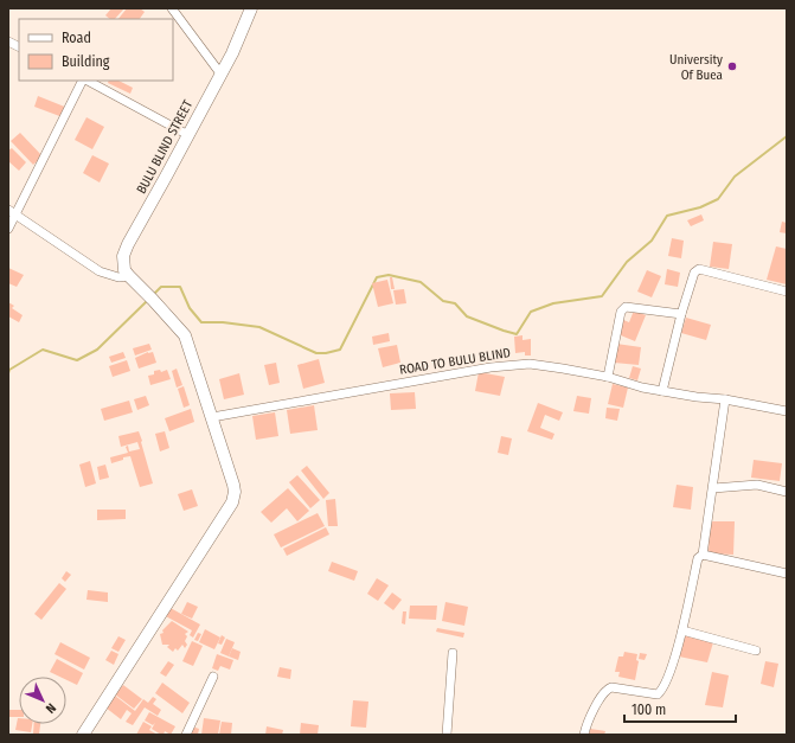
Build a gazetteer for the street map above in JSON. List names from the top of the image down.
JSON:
{
  "streets": {
    "street": ["BULU BLIND STREET", "ROAD TO BULU BLIND"]
  },
  "places": ["University Of Buea"],
  "legend": ["Road", "Building"],
  "scale_bar": "100 m",
  "north": "bottom right"
}
